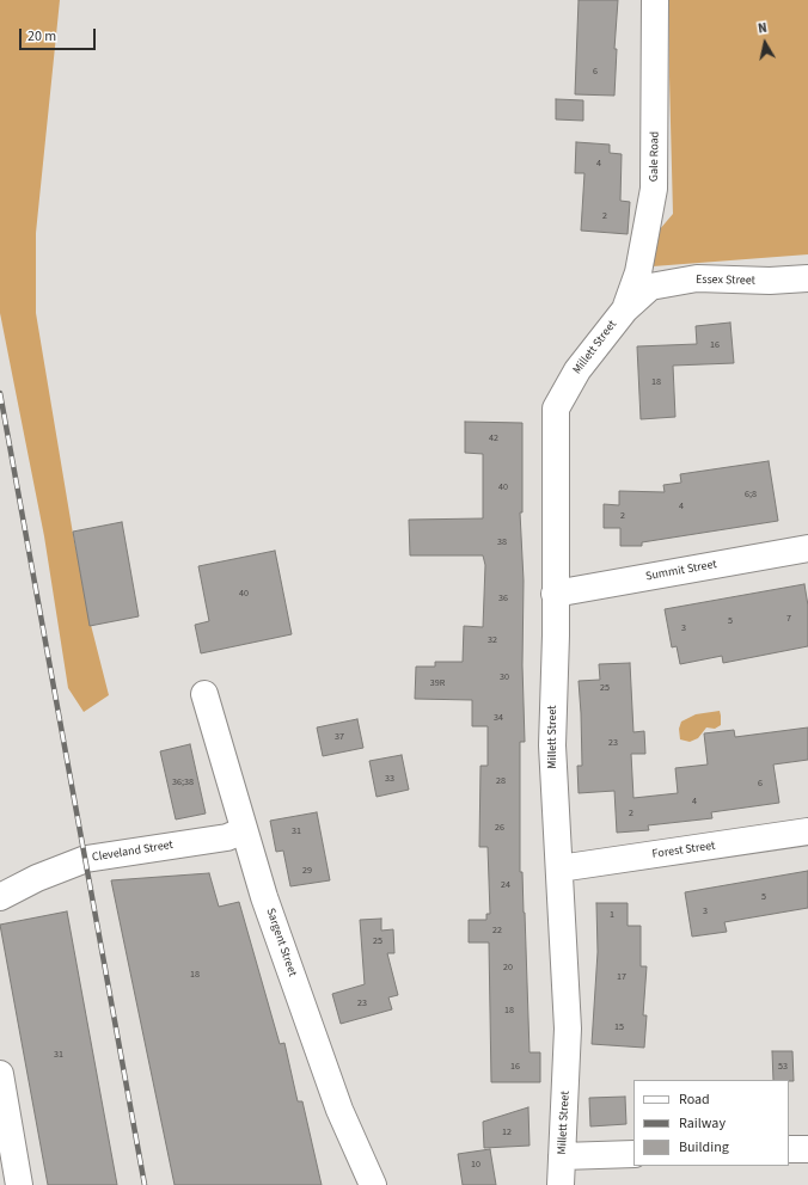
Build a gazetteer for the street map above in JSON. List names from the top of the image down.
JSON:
{
  "streets": {
    "street": [
      "Gale Road",
      "Essex Street",
      "Millett Street",
      "Summit Street",
      "Forest Street",
      "Cleveland Street",
      "Sargent Street"
    ]
  },
  "crossings": [
    ["Gale Road", "Essex Street"],
    ["Gale Road", "Millett Street"],
    ["Essex Street", "Millett Street"],
    ["Millett Street", "Summit Street"],
    ["Millett Street", "Forest Street"],
    ["Cleveland Street", "Sargent Street"]
  ],
  "house_numbers": [
    "6",
    "4",
    "2",
    "16",
    "18",
    "42",
    "40",
    "6;8",
    "4",
    "2",
    "38",
    "40",
    "36",
    "7",
    "5",
    "3",
    "32",
    "30",
    "39R",
    "25",
    "34",
    "37",
    "23",
    "33",
    "28",
    "36;38",
    "6",
    "4",
    "2",
    "26",
    "31",
    "29",
    "24",
    "5",
    "3",
    "1",
    "22",
    "25",
    "20",
    "18",
    "17",
    "23",
    "18",
    "15",
    "31",
    "16",
    "53",
    "12",
    "10"
  ],
  "legend": ["Road", "Railway", "Building"],
  "scale_bar": "20 m",
  "north": "top"
}
